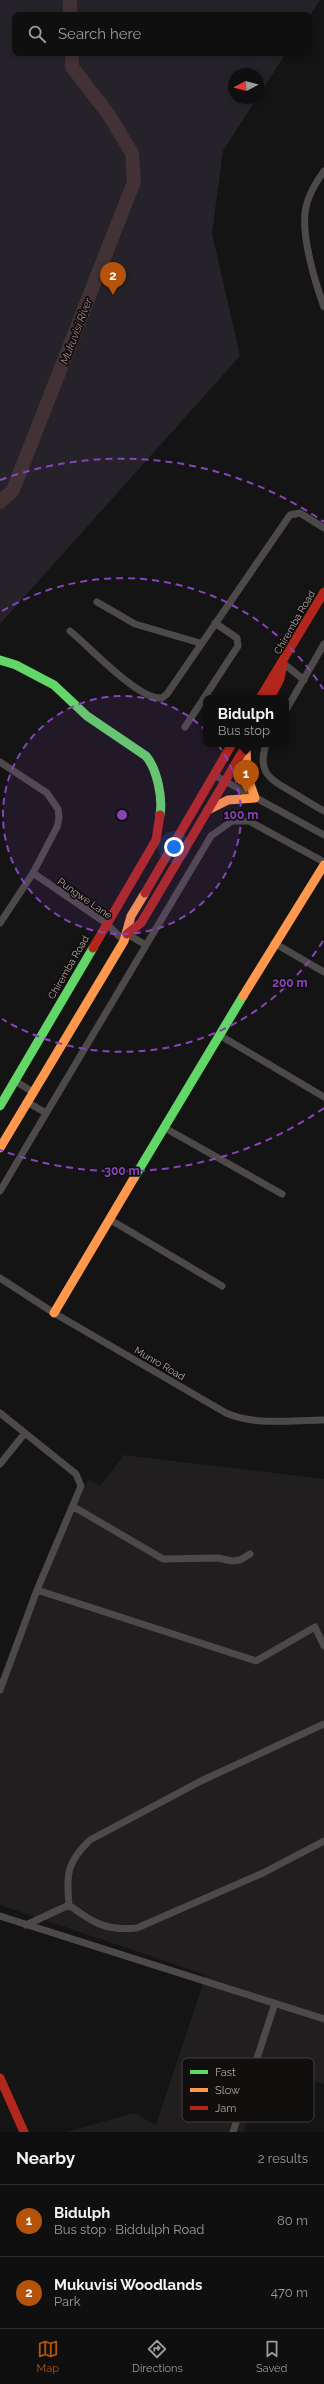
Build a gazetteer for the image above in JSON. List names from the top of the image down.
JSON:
{
  "streets": {
    "street": ["Chiremba Road", "Pungwe Lane", "Munro Road"]
  },
  "crossings": [
    ["Chiremba Road", "Pungwe Lane"]
  ],
  "water": ["Mukuvisi River"],
  "legend": ["Fast", "Slow", "Jam"],
  "north": "left",
  "page": {
    "search": "Search here",
    "pins": ["2", "1"],
    "popup": ["Bidulph", "Bus stop"],
    "heading": ["Nearby", "2 results"],
    "list": [
      {
        "mark": "1",
        "name": "Bidulph",
        "note": "Bus stop · Biddulph Road",
        "value": "80 m"
      },
      {
        "mark": "2",
        "name": "Mukuvisi Woodlands",
        "note": "Park",
        "value": "470 m"
      }
    ],
    "nav": ["Map", "Directions", "Saved"]
  },
  "rings": ["100 m", "200 m", "300 m"]
}
